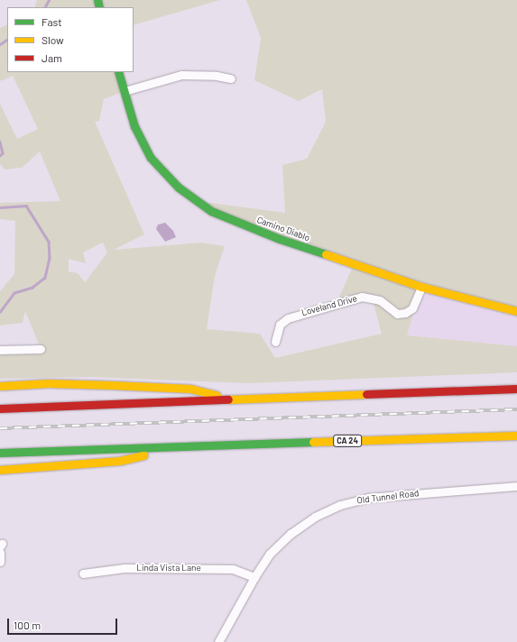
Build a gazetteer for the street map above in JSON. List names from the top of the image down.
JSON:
{
  "streets": {
    "main road": ["Camino Diablo", "CA 24"],
    "street": ["Loveland Drive", "Old Tunnel Road", "Linda Vista Lane"]
  },
  "crossings": [
    ["Camino Diablo", "Loveland Drive"],
    ["Old Tunnel Road", "Linda Vista Lane"]
  ],
  "legend": ["Fast", "Slow", "Jam"],
  "scale_bar": "100 m"
}
